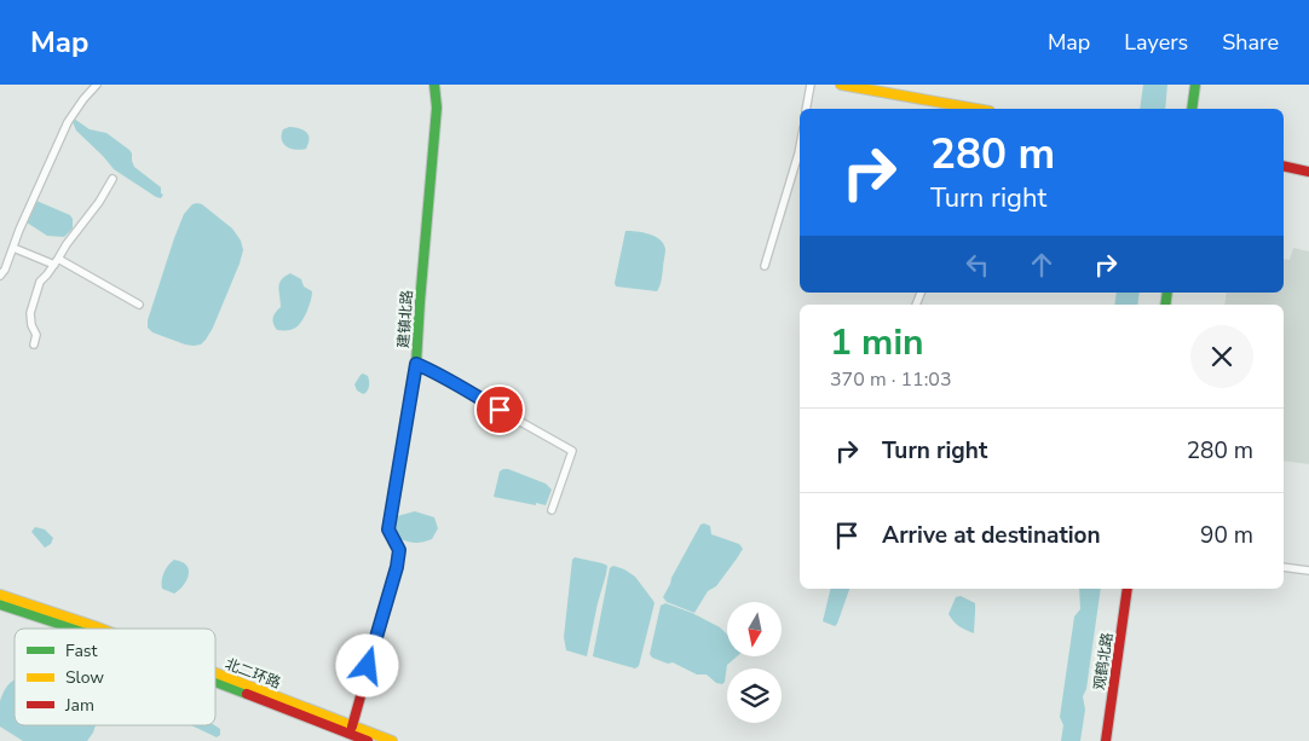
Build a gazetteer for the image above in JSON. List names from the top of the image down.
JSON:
{
  "streets": {
    "street": ["建镇北路", "观鹤北路", "北二环路"]
  },
  "crossings": [
    ["建镇北路", "北二环路"]
  ],
  "legend": ["Fast", "Slow", "Jam"],
  "north": "bottom",
  "page": {
    "header": "Map",
    "nav": ["Map", "Layers", "Share"],
    "turn": ["280 m", "Turn right"],
    "heading": ["1 min", "370 m · 11:03"],
    "list": [
      {
        "name": "Turn right",
        "value": "280 m"
      },
      {
        "name": "Arrive at destination",
        "value": "90 m"
      }
    ]
  }
}
